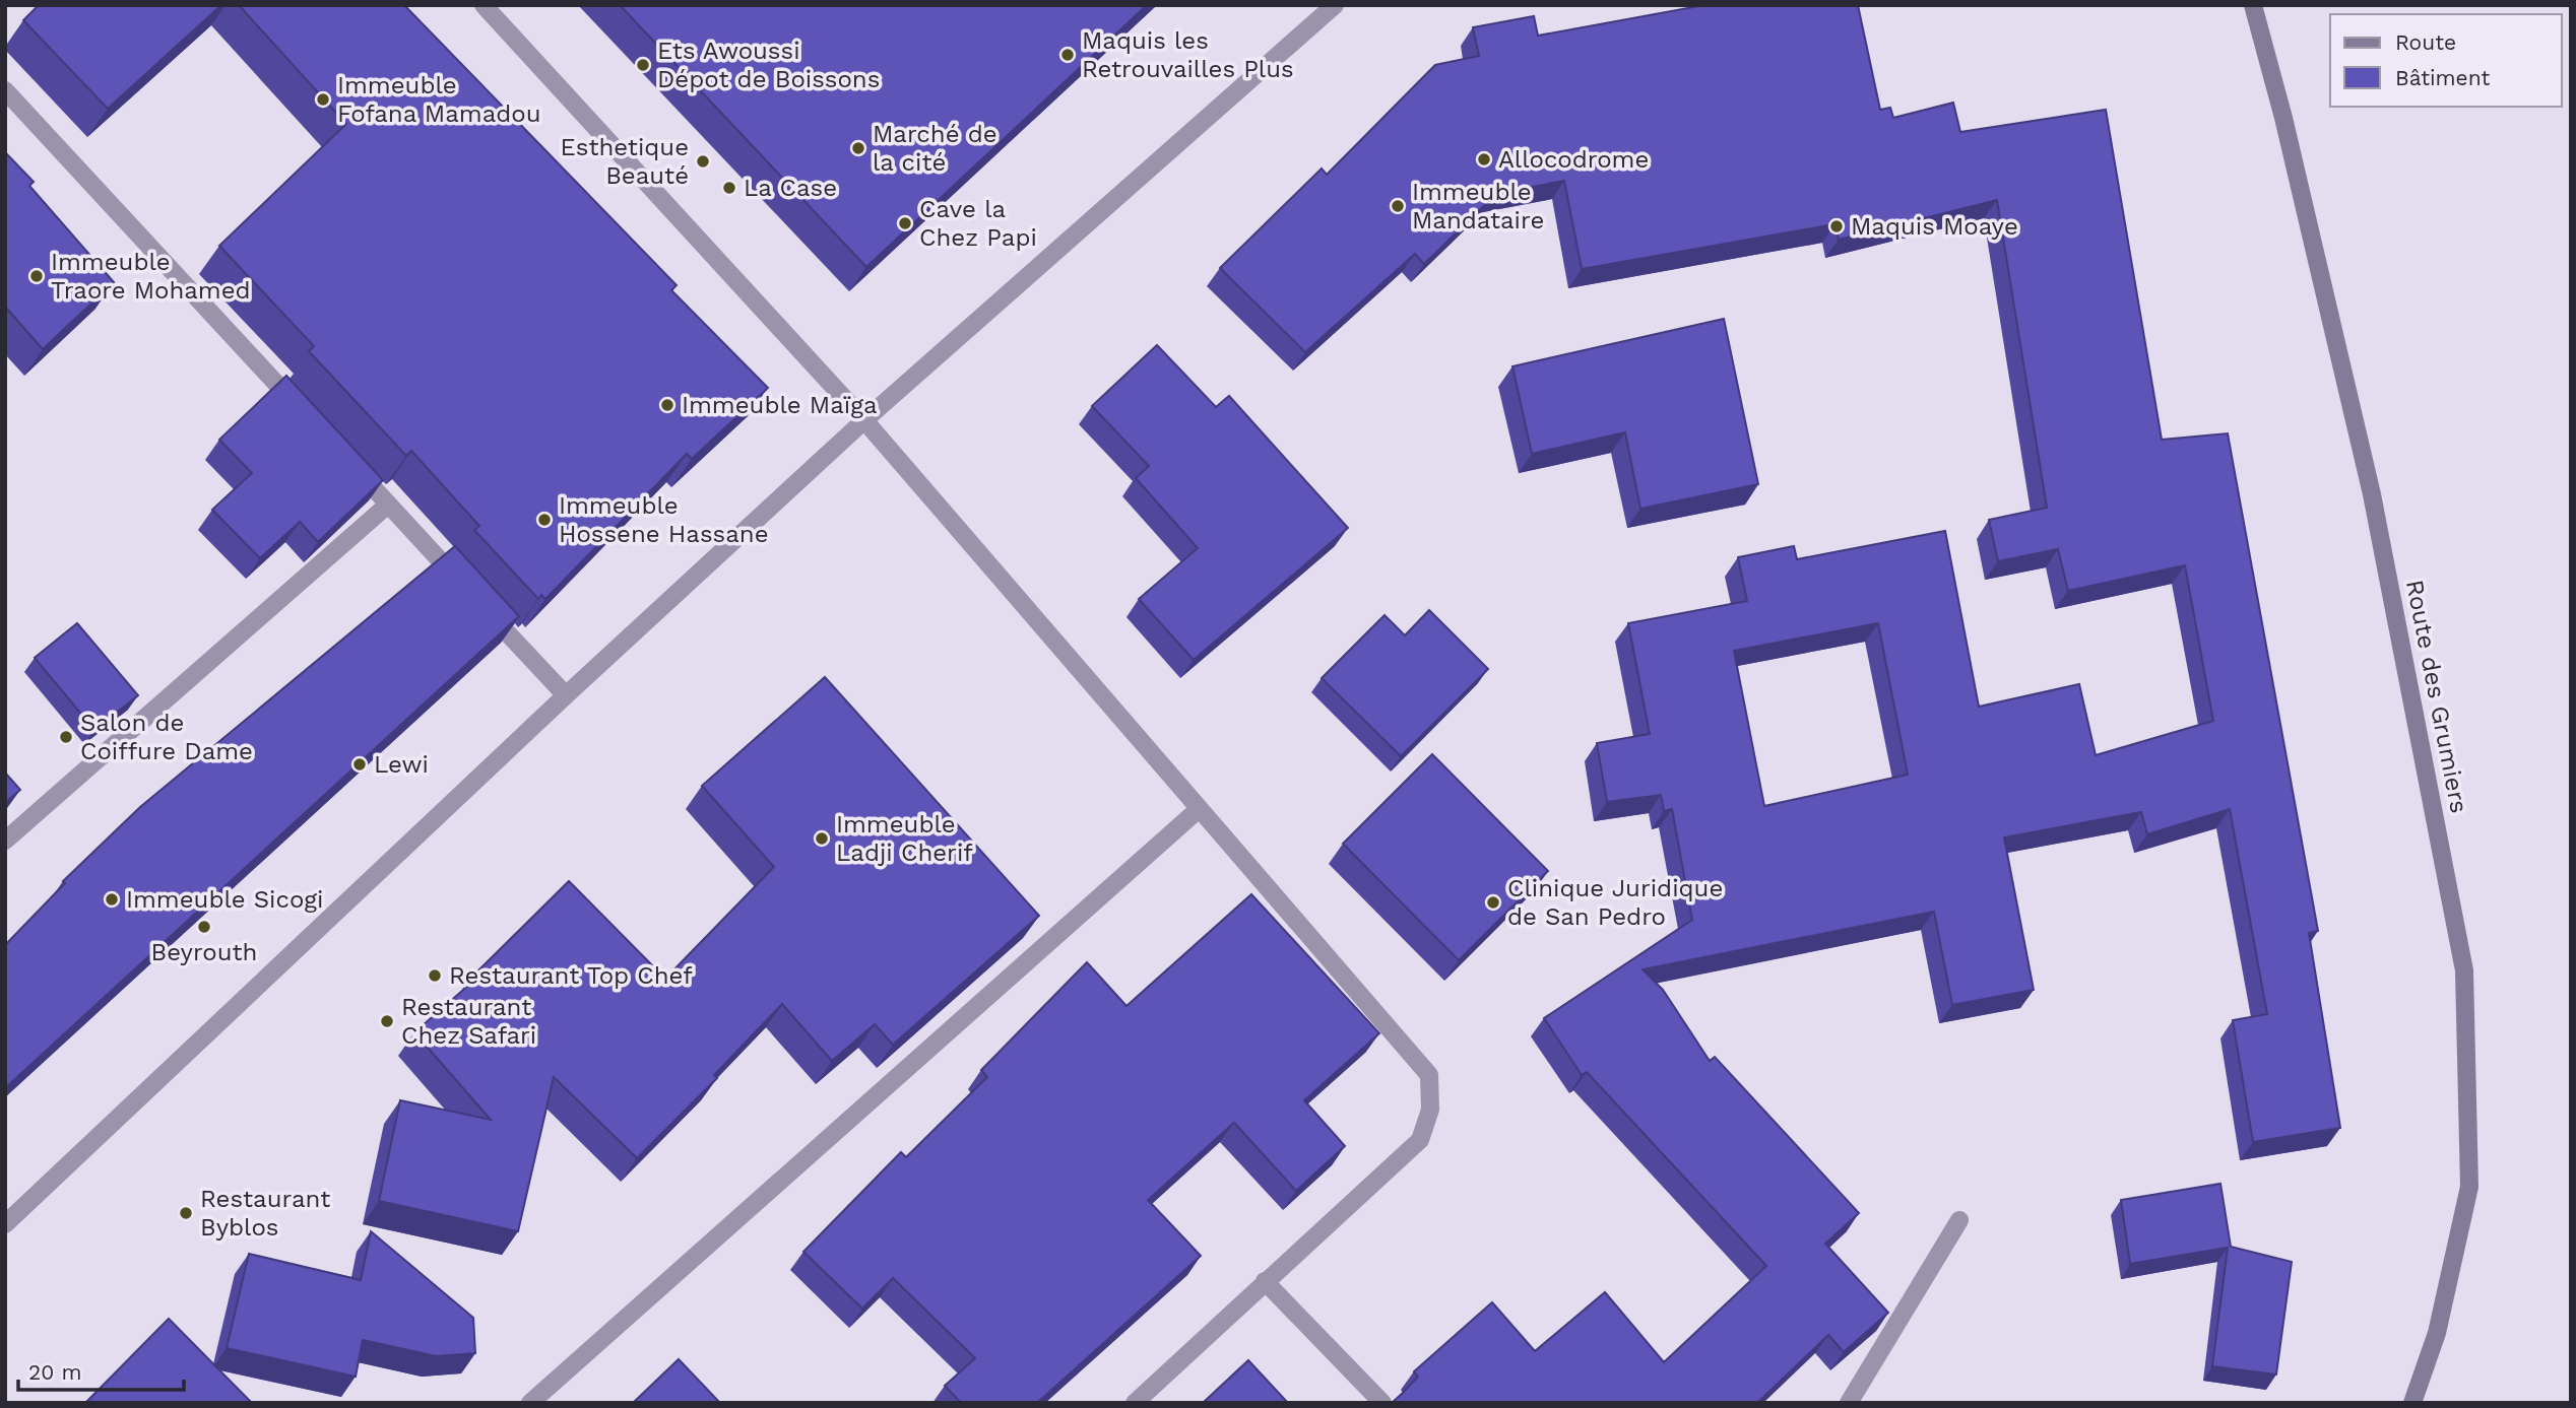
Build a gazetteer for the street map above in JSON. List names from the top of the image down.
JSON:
{
  "streets": {
    "main road": ["Route des Grumiers"]
  },
  "places": [
    "Maquis les Retrouvailles Plus",
    "Ets Awoussi Dépot de Boissons",
    "Immeuble Fofana Mamadou",
    "Marché de la cité",
    "Allocodrome",
    "Esthetique Beauté",
    "La Case",
    "Immeuble Mandataire",
    "Cave la Chez Papi",
    "Maquis Moaye",
    "Immeuble Traore Mohamed",
    "Immeuble Maïga",
    "Immeuble Hossene Hassane",
    "Salon de Coiffure Dame",
    "Lewi",
    "Immeuble Ladji Cherif",
    "Immeuble Sicogi",
    "Clinique Juridique de San Pedro",
    "Beyrouth",
    "Restaurant Top Chef",
    "Restaurant Chez Safari",
    "Restaurant Byblos"
  ],
  "legend": ["Route", "Bâtiment"],
  "scale_bar": "20 m"
}
